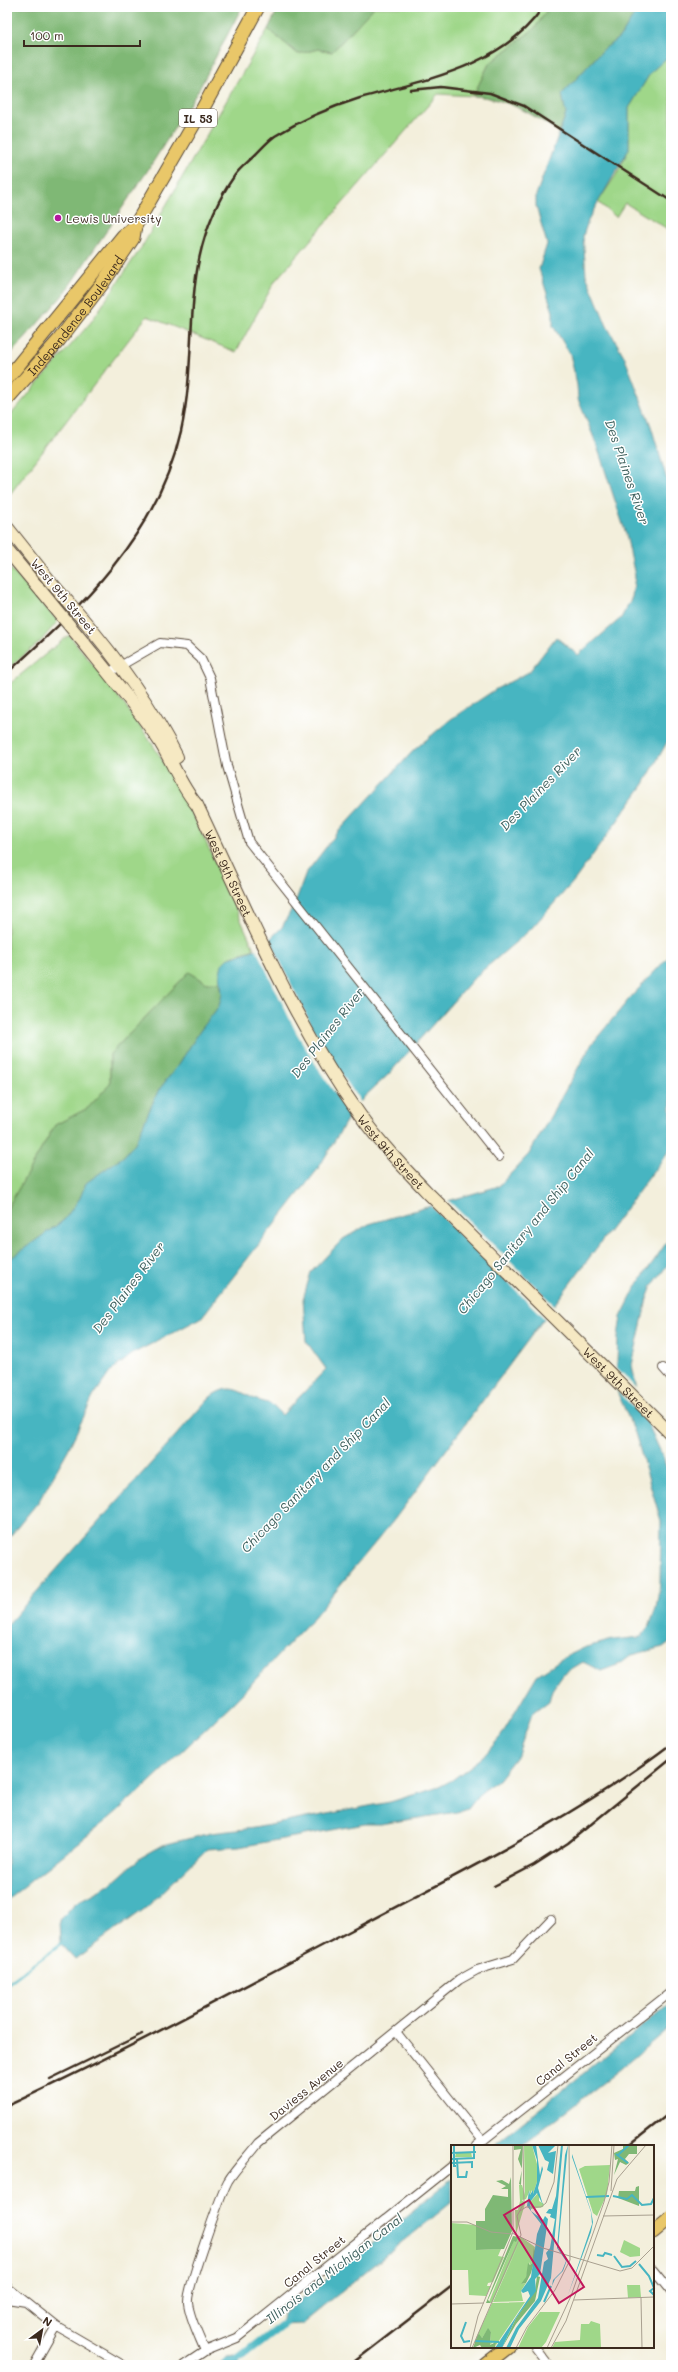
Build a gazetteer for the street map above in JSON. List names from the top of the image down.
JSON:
{
  "streets": {
    "main road": ["IL 53", "Independence Boulevard", "West 9th Street"],
    "street": ["Canal Street", "Daviess Avenue"]
  },
  "crossings": [
    ["Canal Street", "Daviess Avenue"]
  ],
  "water": ["Des Plaines River", "Chicago Sanitary and Ship Canal", "Illinois and Michigan Canal"],
  "places": ["Lewis University"],
  "scale_bar": "100 m",
  "north": "top right"
}
